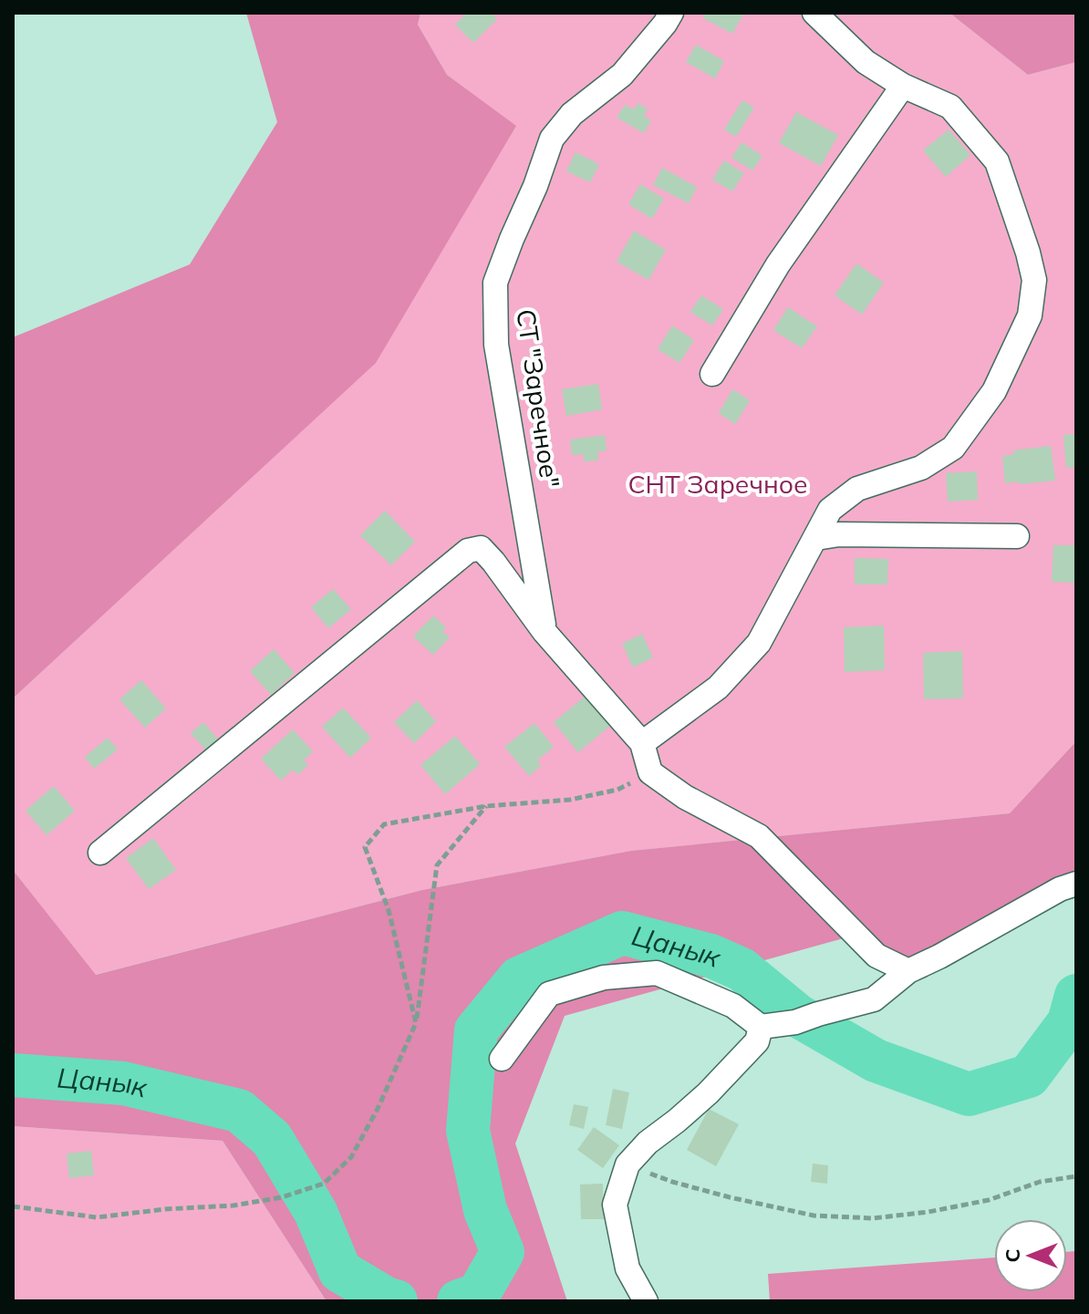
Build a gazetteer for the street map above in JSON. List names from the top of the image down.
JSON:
{
  "streets": {
    "lane": ["СТ \"Заречное\""]
  },
  "water": ["Цанык"],
  "parks": ["СНТ Заречное"],
  "north": "left"
}
